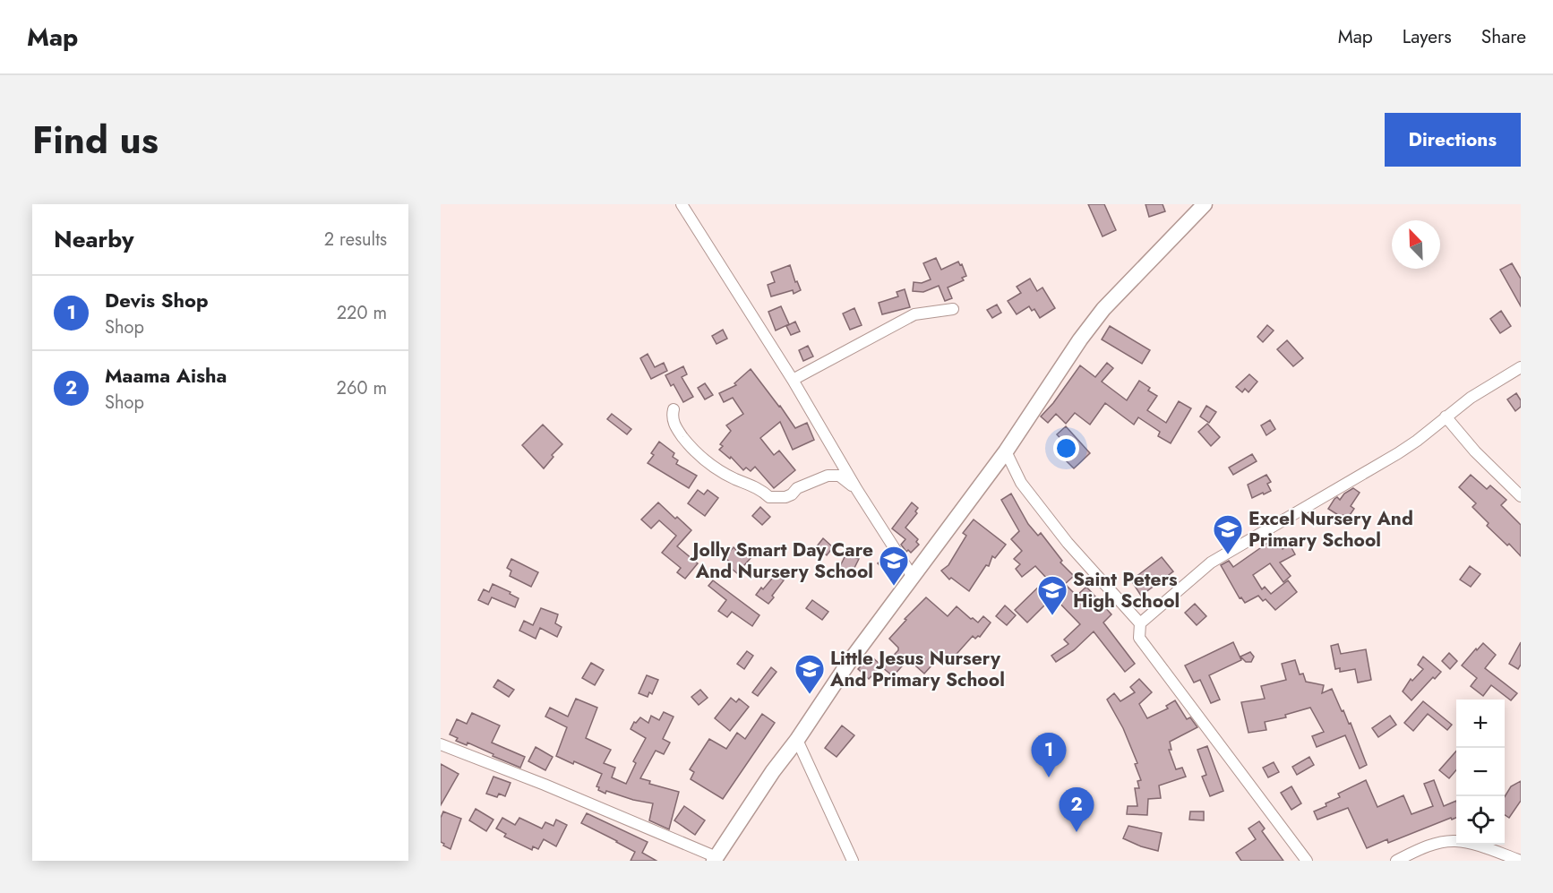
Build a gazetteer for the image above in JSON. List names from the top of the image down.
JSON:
{
  "places": {
    "school or university": [
      "Excel Nursery And Primary School",
      "Jolly Smart Day Care And Nursery School",
      "Saint Peters High School",
      "Little Jesus Nursery And Primary School"
    ]
  },
  "north": "top left",
  "page": {
    "header": "Map",
    "nav": ["Map", "Layers", "Share"],
    "title": "Find us",
    "buttons": "Directions",
    "heading": ["Nearby", "2 results"],
    "list": [
      {
        "mark": "1",
        "name": "Devis Shop",
        "note": "Shop",
        "value": "220 m"
      },
      {
        "mark": "2",
        "name": "Maama Aisha",
        "note": "Shop",
        "value": "260 m"
      }
    ],
    "map_buttons": ["+", "−"],
    "pins": ["1", "2"]
  }
}
